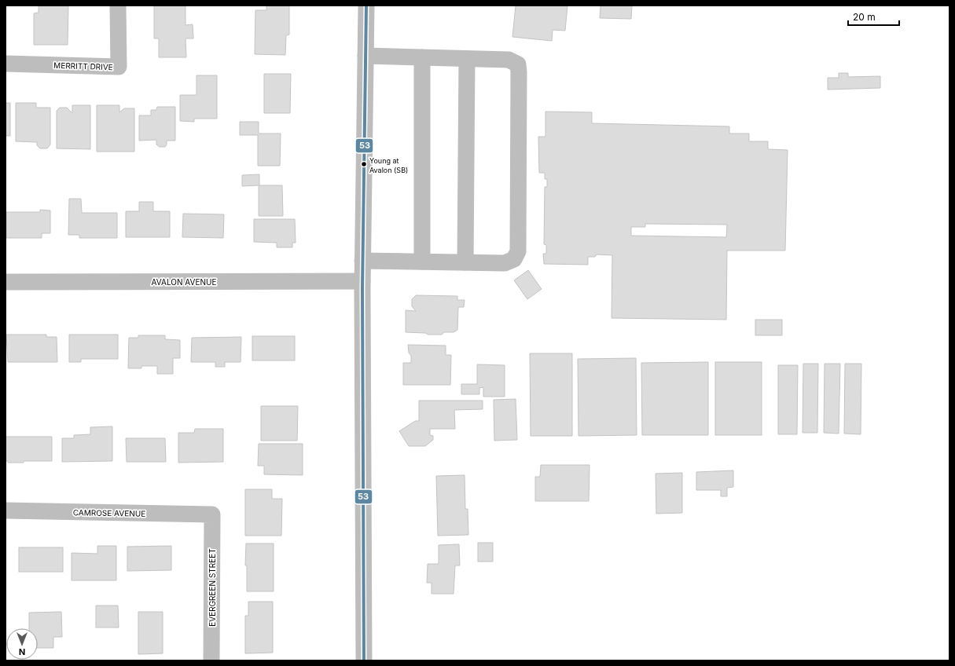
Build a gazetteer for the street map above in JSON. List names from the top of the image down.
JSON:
{
  "streets": {
    "street": [
      "MERRITT DRIVE",
      "AVALON AVENUE",
      "CAMROSE AVENUE",
      "EVERGREEN STREET"
    ]
  },
  "crossings": [
    ["CAMROSE AVENUE", "EVERGREEN STREET"]
  ],
  "places": ["Young at Avalon (SB)"],
  "lines": ["transit line 53"],
  "scale_bar": "20 m",
  "north": "bottom"
}
